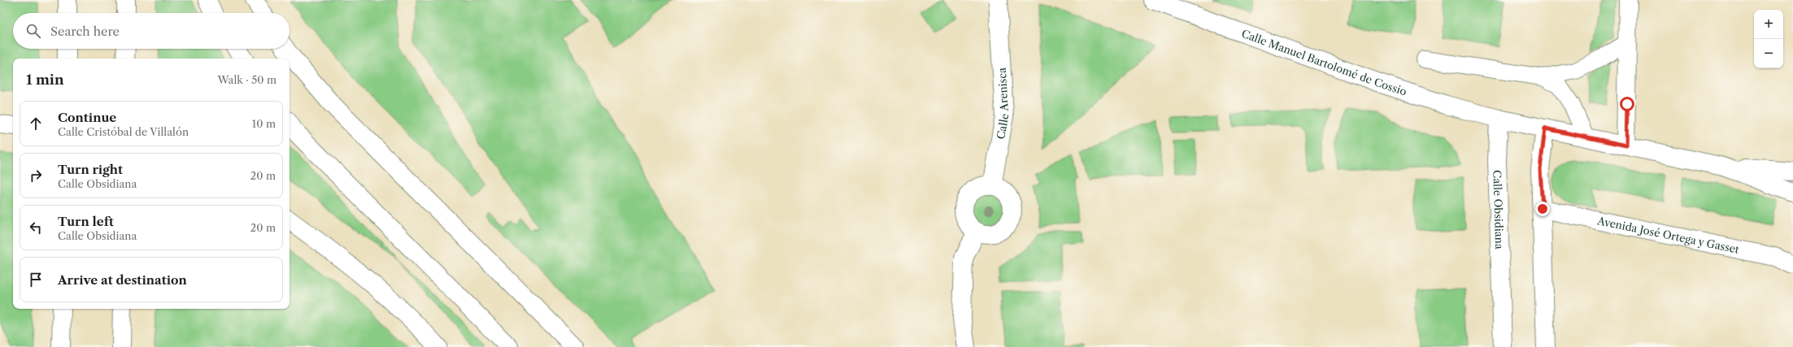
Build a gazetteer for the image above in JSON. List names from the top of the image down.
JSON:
{
  "streets": {
    "main road": [
      "Calle Manuel Bartolomé de Cossio",
      "Calle Arenisca",
      "Calle Obsidiana",
      "Avenida José Ortega y Gasset"
    ]
  },
  "crossings": [
    ["Calle Manuel Bartolomé de Cossio", "Calle Obsidiana"]
  ],
  "page": {
    "map_buttons": ["+", "−"],
    "search": "Search here",
    "heading": ["1 min", "Walk · 50 m"],
    "list": [
      ["Continue", "Calle Cristóbal de Villalón", "10 m"],
      ["Turn right", "Calle Obsidiana", "20 m"],
      ["Turn left", "Calle Obsidiana", "20 m"],
      "Arrive at destination"
    ]
  }
}
